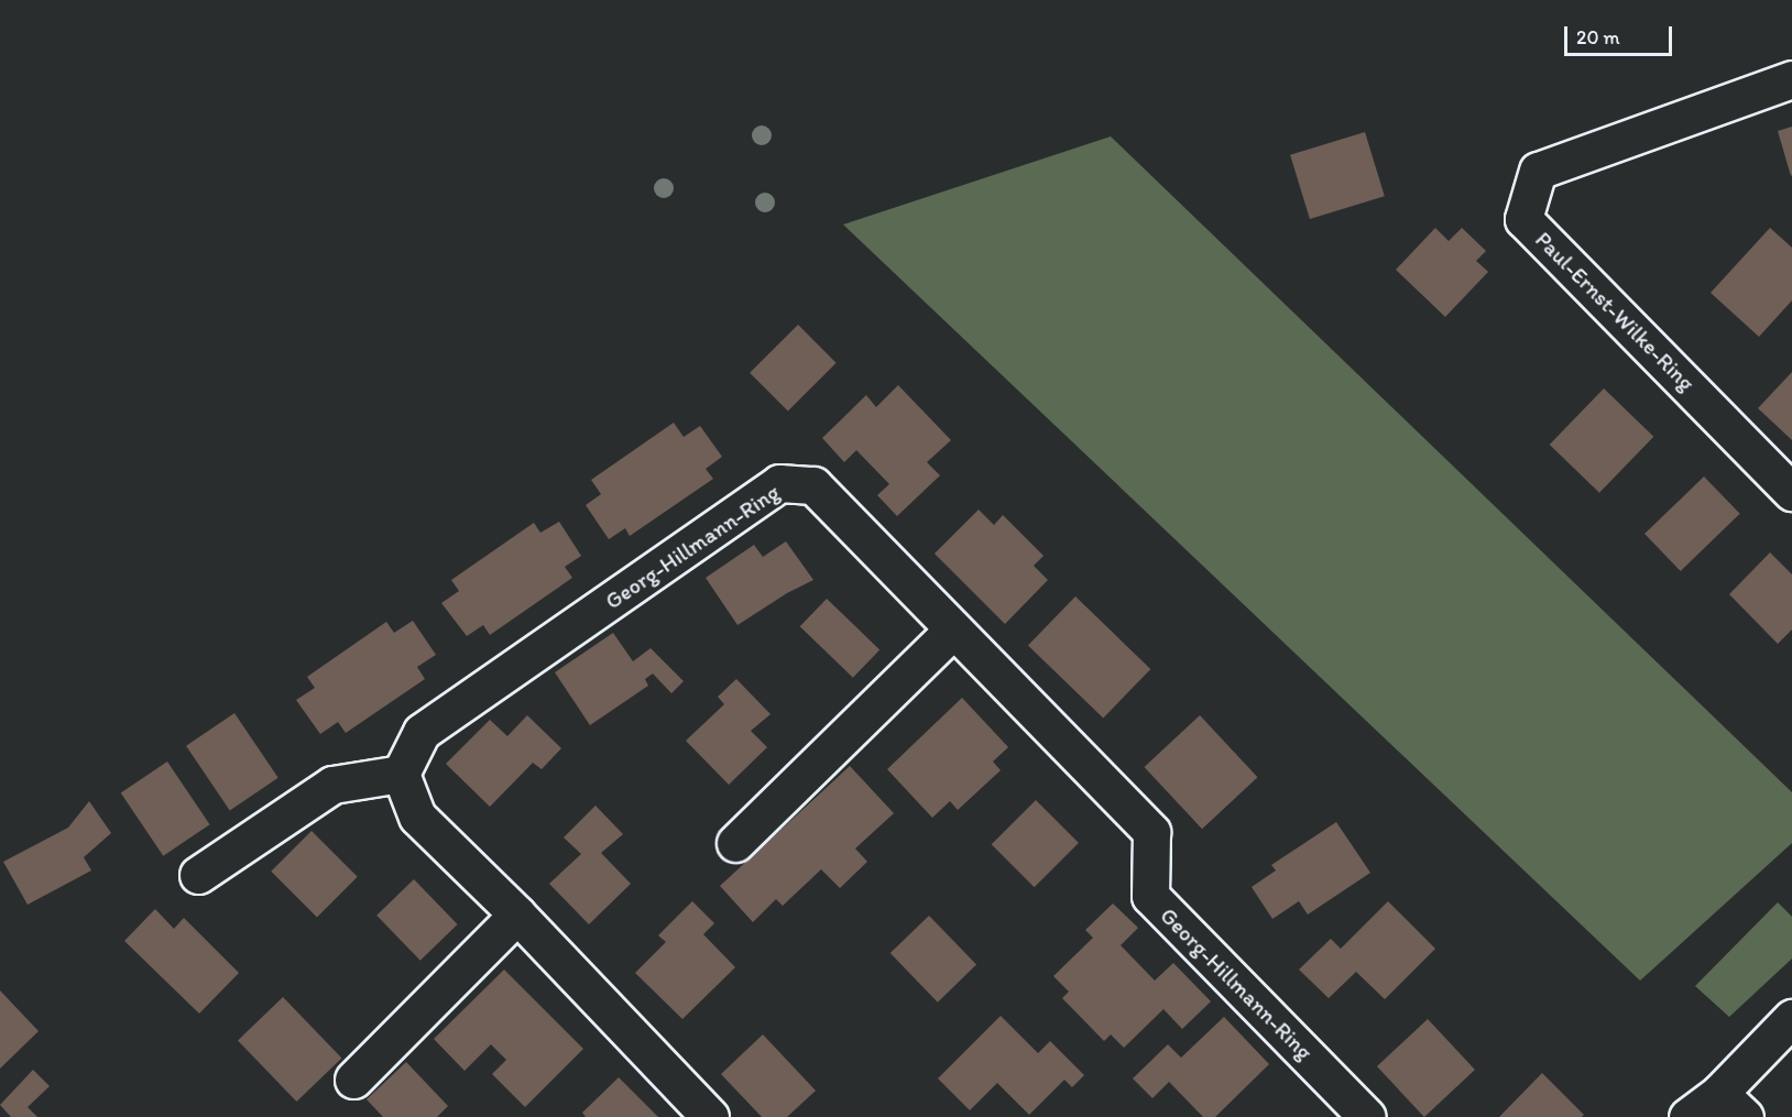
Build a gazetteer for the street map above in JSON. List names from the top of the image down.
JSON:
{
  "streets": {
    "street": ["Paul-Ernst-Wilke-Ring", "Georg-Hillmann-Ring"]
  },
  "scale_bar": "20 m"
}
